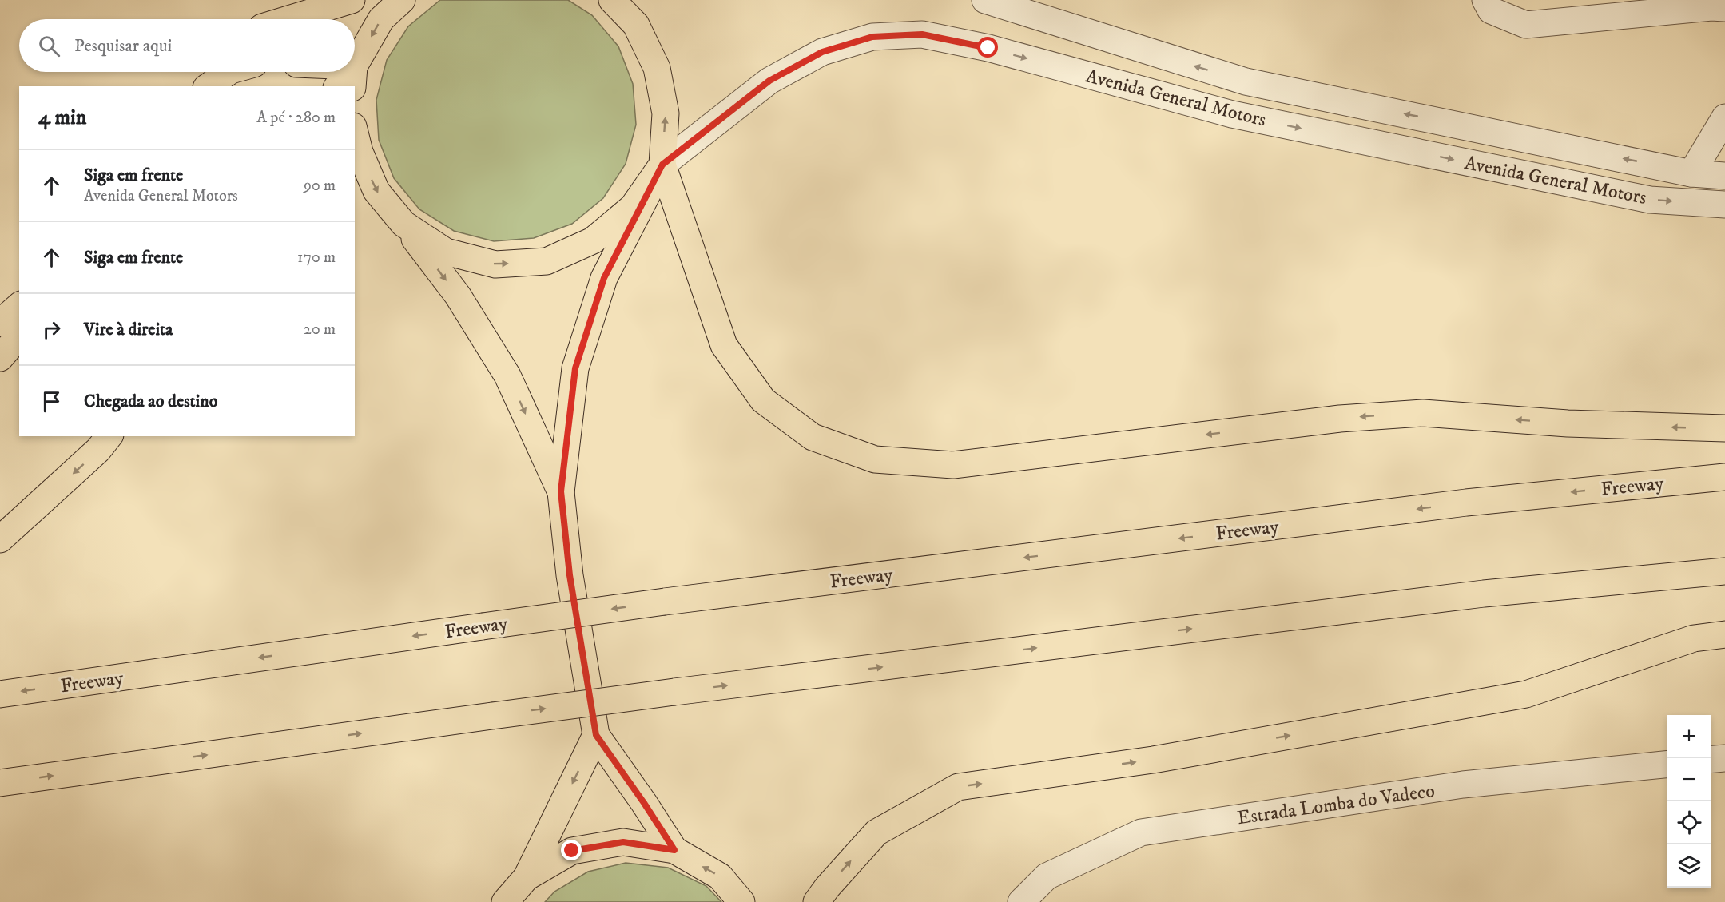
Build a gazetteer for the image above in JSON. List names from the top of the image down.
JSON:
{
  "streets": {
    "main road": ["Freeway"],
    "street": ["Avenida General Motors", "Estrada Lomba do Vadeco"]
  },
  "page": {
    "search": "Pesquisar aqui",
    "heading": ["4 min", "A pé · 280 m"],
    "list": [
      ["Siga em frente", "Avenida General Motors", "90 m"],
      ["Siga em frente", "170 m"],
      ["Vire à direita", "20 m"],
      "Chegada ao destino"
    ],
    "map_buttons": ["+", "−"]
  }
}
